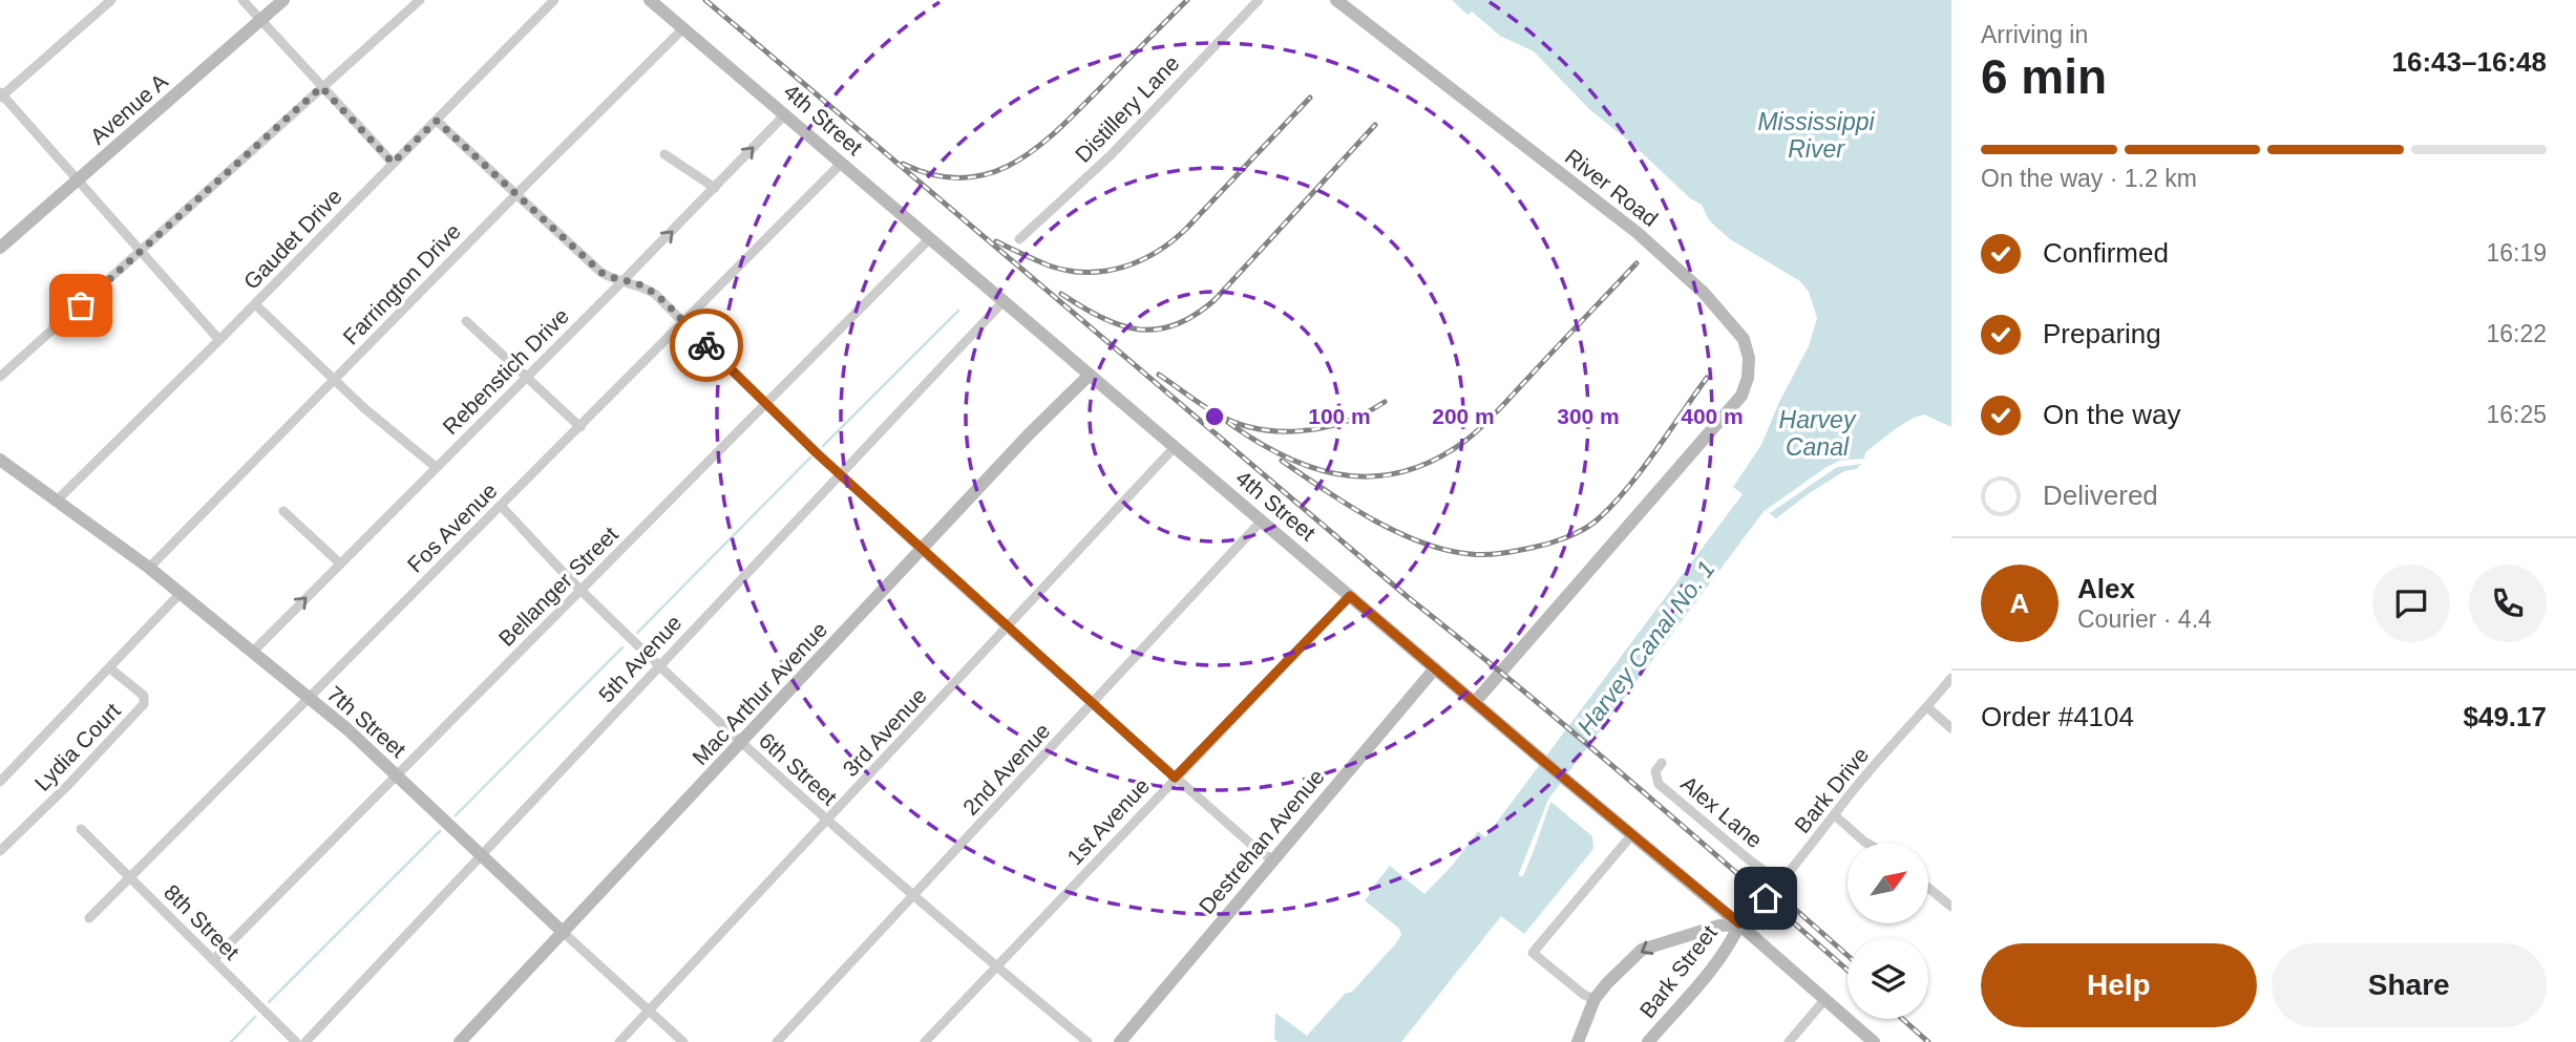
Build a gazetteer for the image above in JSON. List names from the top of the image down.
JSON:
{
  "streets": {
    "main road": [
      "Avenue A",
      "4th Street",
      "River Road",
      "Mac Arthur Avenue",
      "7th Street",
      "Destrehan Avenue",
      "Bark Street"
    ],
    "street": [
      "Distillery Lane",
      "Gaudet Drive",
      "Farrington Drive",
      "Rebenstich Drive",
      "Fos Avenue",
      "Bellanger Street",
      "5th Avenue",
      "3rd Avenue",
      "Lydia Court",
      "6th Street",
      "2nd Avenue",
      "Bark Drive",
      "Alex Lane",
      "1st Avenue",
      "8th Street"
    ]
  },
  "crossings": [
    ["4th Street", "River Road"],
    ["4th Street", "Farrington Drive"],
    ["4th Street", "Rebenstich Drive"],
    ["4th Street", "Fos Avenue"],
    ["4th Street", "Bellanger Street"],
    ["4th Street", "5th Avenue"],
    ["4th Street", "Mac Arthur Avenue"],
    ["4th Street", "3rd Avenue"],
    ["4th Street", "2nd Avenue"],
    ["4th Street", "Bark Drive"],
    ["4th Street", "1st Avenue"],
    ["4th Street", "Destrehan Avenue"],
    ["4th Street", "Bark Street"],
    ["Gaudet Drive", "7th Street"],
    ["Farrington Drive", "7th Street"],
    ["Rebenstich Drive", "7th Street"],
    ["Fos Avenue", "7th Street"],
    ["Fos Avenue", "6th Street"],
    ["Fos Avenue", "8th Street"],
    ["Bellanger Street", "7th Street"],
    ["Bellanger Street", "6th Street"],
    ["Bellanger Street", "8th Street"],
    ["5th Avenue", "7th Street"],
    ["5th Avenue", "6th Street"],
    ["Mac Arthur Avenue", "7th Street"],
    ["Mac Arthur Avenue", "6th Street"],
    ["7th Street", "3rd Avenue"],
    ["3rd Avenue", "6th Street"],
    ["6th Street", "2nd Avenue"],
    ["6th Street", "1st Avenue"],
    ["Bark Drive", "Alex Lane"],
    ["Bark Drive", "Bark Street"]
  ],
  "one_way": ["Rebenstich Drive"],
  "water": ["Mississippi River", "Harvey Canal", "Harvey Canal No. 1"],
  "north": "top right",
  "page": {
    "heading": ["6 min", "Arriving in", "16:43–16:48"],
    "panel": [
      "Alex",
      "Courier · 4.4",
      "Order #4104",
      "$49.17"
    ],
    "bar": "On the way · 1.2 km",
    "list": [
      ["Confirmed", "16:19"],
      ["Preparing", "16:22"],
      ["On the way", "16:25"],
      "Delivered"
    ],
    "round": "A",
    "buttons": ["Help", "Share"]
  },
  "rings": [
    "100 m",
    "200 m",
    "300 m",
    "400 m"
  ]
}
